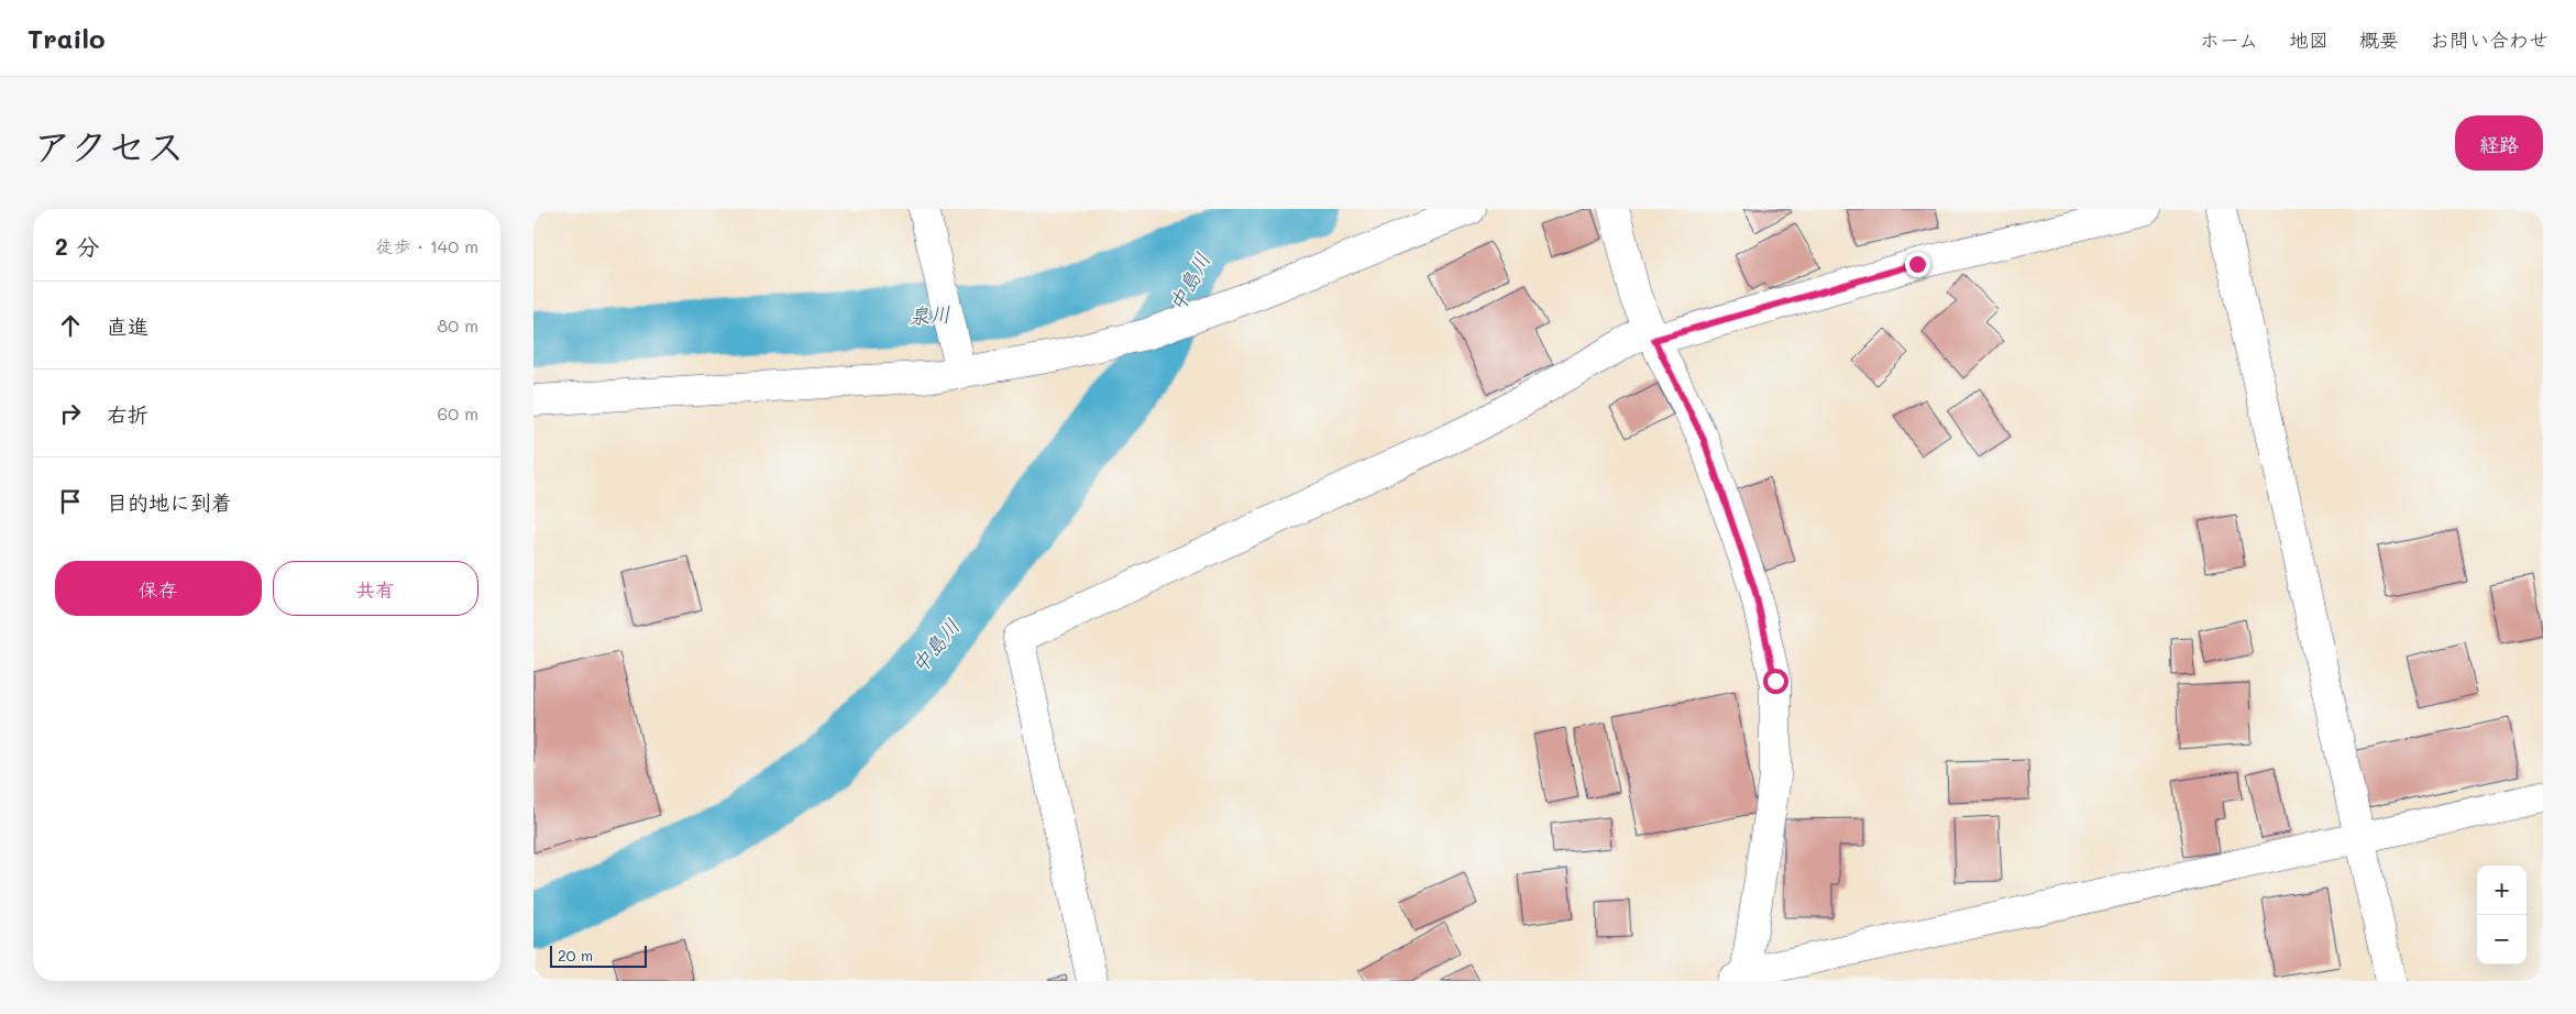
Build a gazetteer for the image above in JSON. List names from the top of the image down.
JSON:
{
  "water": ["中島川", "泉川"],
  "scale_bar": "20 m",
  "page": {
    "header": "Trailo",
    "nav": [
      "ホーム",
      "地図",
      "概要",
      "お問い合わせ"
    ],
    "title": "アクセス",
    "buttons": [
      "経路",
      ["保存", "共有"]
    ],
    "heading": ["2 分", "徒歩 · 140 m"],
    "list": [
      ["直進", "80 m"],
      ["右折", "60 m"],
      "目的地に到着"
    ],
    "map_buttons": ["+", "−"],
    "scale": "20 m"
  }
}
